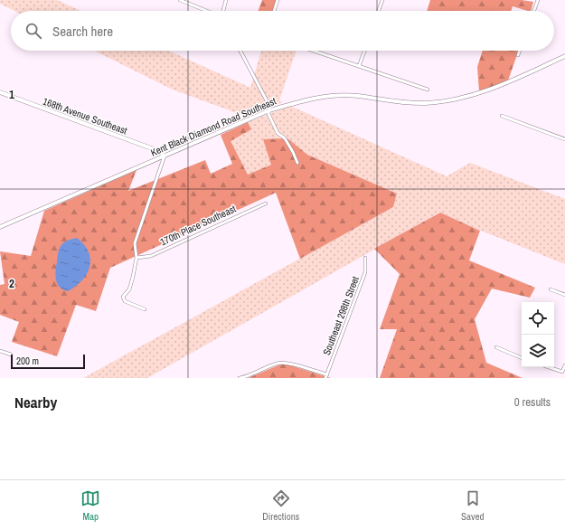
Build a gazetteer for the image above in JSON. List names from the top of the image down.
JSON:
{
  "streets": {
    "street": [
      "168th Avenue Southeast",
      "Kent Black Diamond Road Southeast",
      "170th Place Southeast",
      "Southeast 298th Street"
    ]
  },
  "crossings": [
    ["168th Avenue Southeast", "Kent Black Diamond Road Southeast"]
  ],
  "scale_bar": "200 m",
  "page": {
    "search": "Search here",
    "scale": "200 m",
    "heading": ["Nearby", "0 results"],
    "nav": ["Map", "Directions", "Saved"]
  },
  "grid": {
    "rows": ["1", "2"]
  }
}
